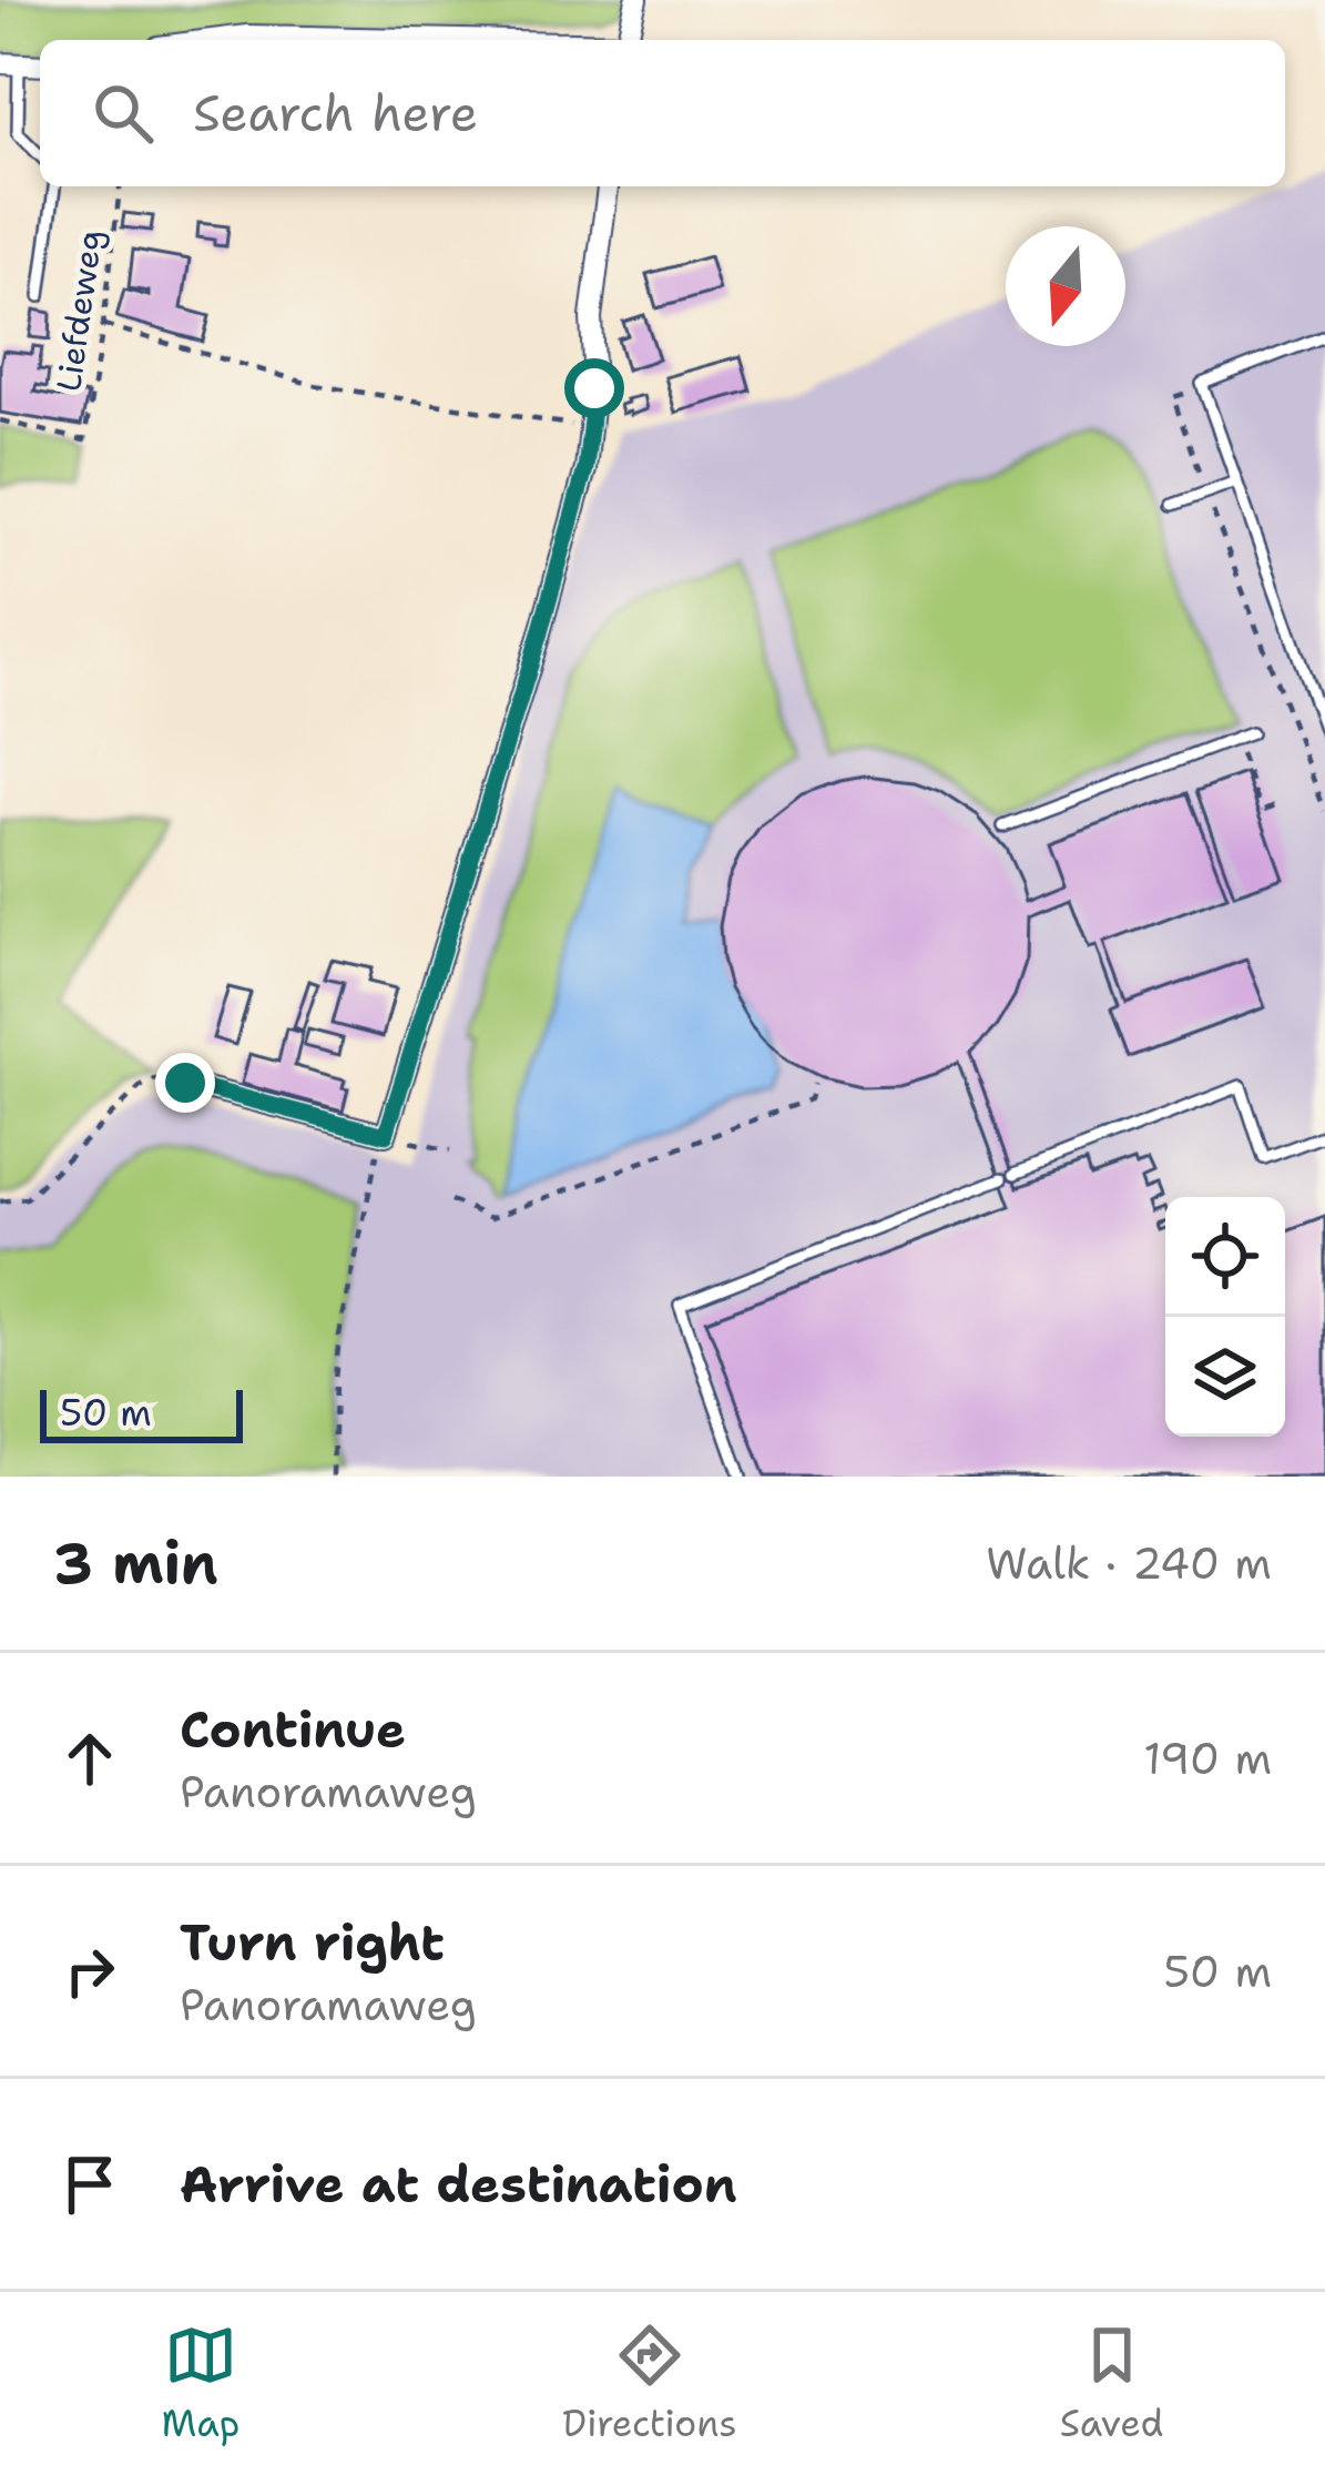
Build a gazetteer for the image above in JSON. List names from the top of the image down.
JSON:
{
  "streets": {
    "path": ["Liefdeweg"]
  },
  "scale_bar": "50 m",
  "north": "bottom",
  "page": {
    "search": "Search here",
    "scale": "50 m",
    "heading": ["3 min", "Walk · 240 m"],
    "list": [
      ["Continue", "Panoramaweg", "190 m"],
      ["Turn right", "Panoramaweg", "50 m"],
      "Arrive at destination"
    ],
    "nav": ["Map", "Directions", "Saved"]
  }
}
